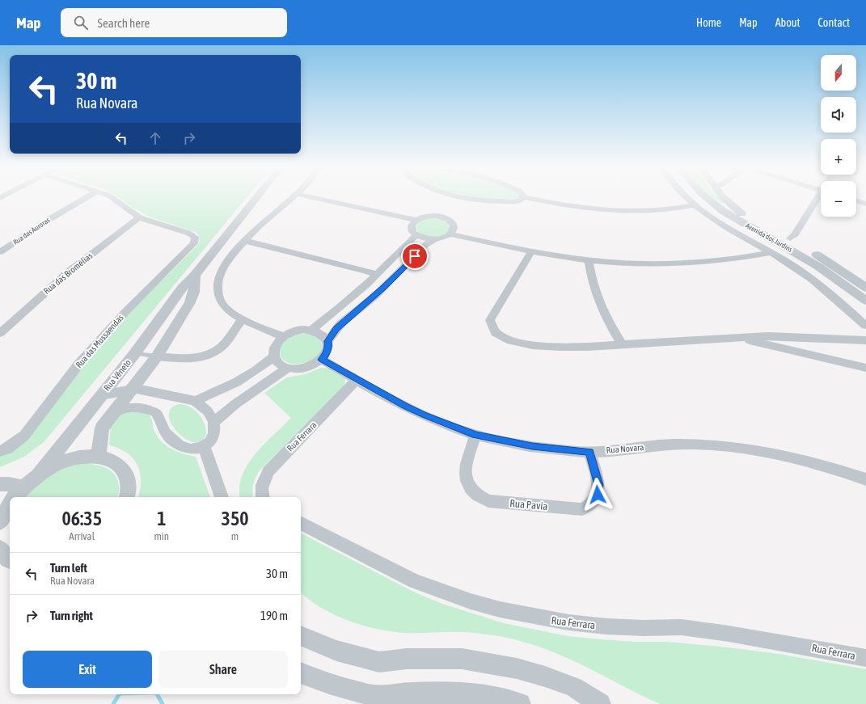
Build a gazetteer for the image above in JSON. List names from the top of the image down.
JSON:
{
  "streets": {
    "street": [
      "Rua das Auroras",
      "Avenida dos Jardins",
      "Rua das Bromélias",
      "Rua das Mussaendas",
      "Rua Vêneto",
      "Rua Ferrara",
      "Rua Novara",
      "Rua Pavia"
    ]
  },
  "crossings": [
    ["Rua das Bromélias", "Rua das Mussaendas"],
    ["Rua Ferrara", "Rua Novara"],
    ["Rua Novara", "Rua Pavia"]
  ],
  "north": "bottom",
  "page": {
    "header": "Map",
    "search": "Search here",
    "nav": [
      "Home",
      "Map",
      "About",
      "Contact"
    ],
    "map_buttons": ["+", "−"],
    "turn": ["30 m", "Rua Novara"],
    "eta": [
      "06:35",
      "Arrival",
      "1",
      "min",
      "350",
      "m"
    ],
    "list": [
      {
        "name": "Turn left",
        "note": "Rua Novara",
        "value": "30 m"
      },
      {
        "name": "Turn right",
        "value": "190 m"
      }
    ],
    "buttons": ["Exit", "Share"]
  }
}
